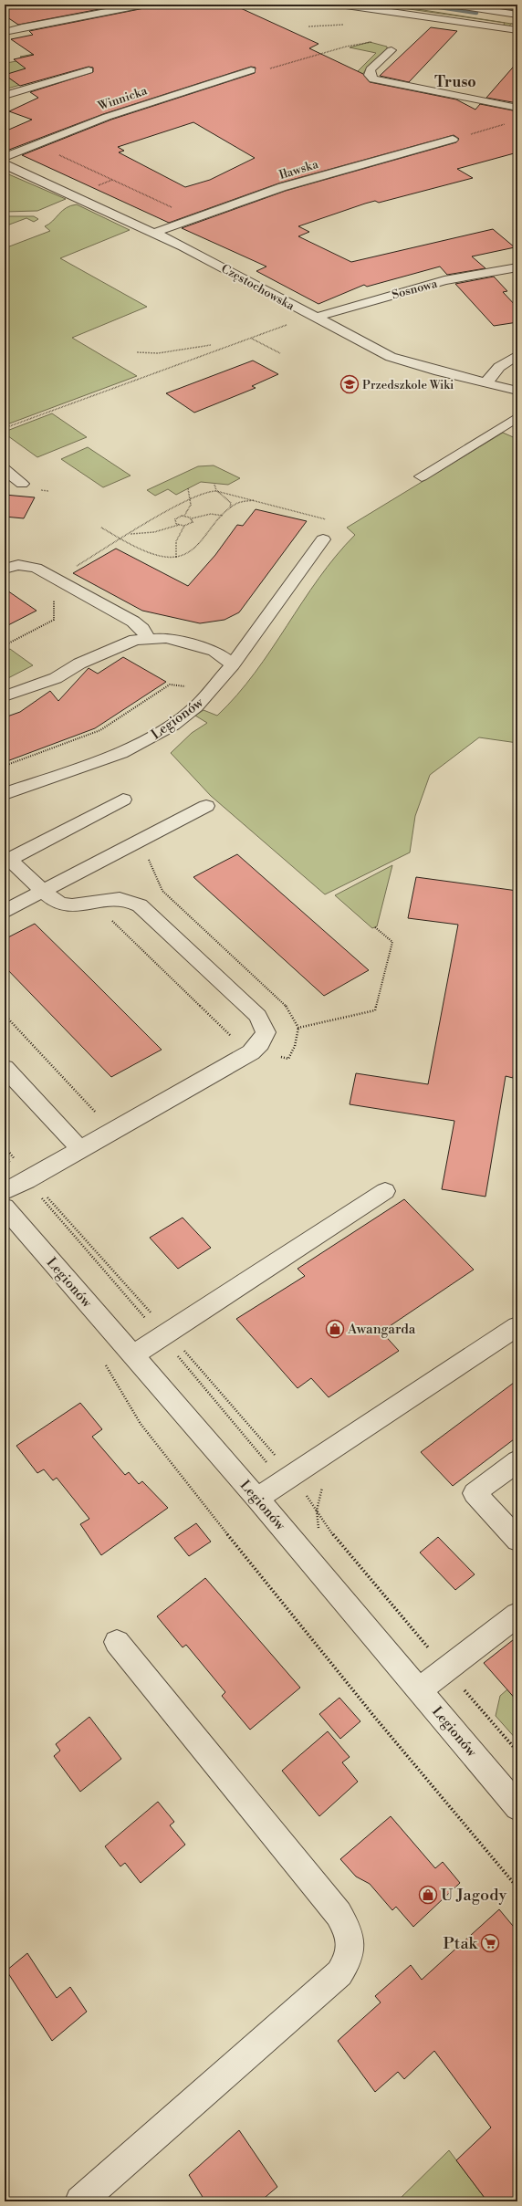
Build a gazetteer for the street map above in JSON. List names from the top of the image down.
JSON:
{
  "streets": {
    "street": [
      "Winnicka",
      "Iławska",
      "Częstochowska",
      "Sosnowa",
      "Legionów"
    ]
  },
  "crossings": [
    ["Iławska", "Częstochowska"],
    ["Częstochowska", "Sosnowa"]
  ],
  "districts": ["Truso"],
  "places": {
    "school or university": ["Przedszkole Wiki"],
    "shop": ["Awangarda", "U Jagody"],
    "supermarket": ["Ptak"]
  }
}
